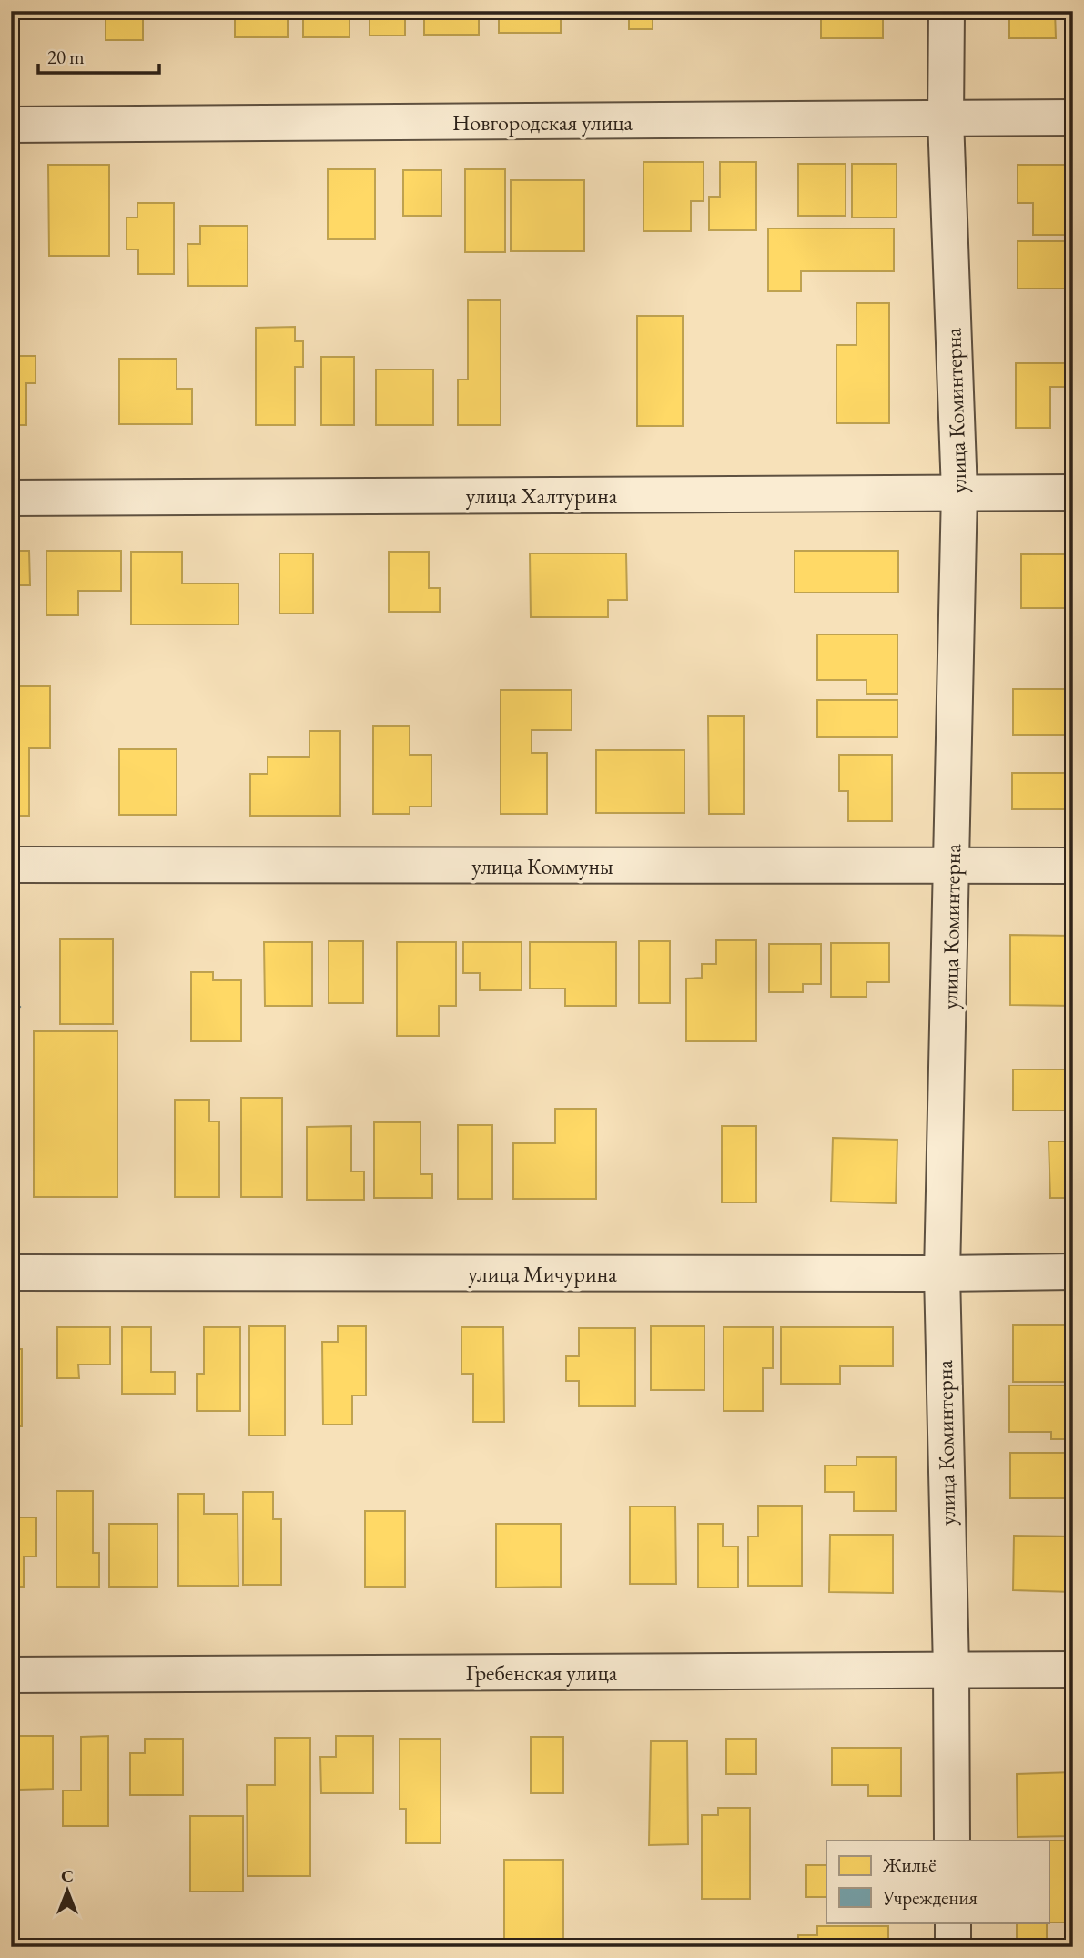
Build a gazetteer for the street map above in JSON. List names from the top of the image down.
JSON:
{
  "streets": {
    "street": [
      "Новгородская улица",
      "улица Коминтерна",
      "улица Халтурина",
      "улица Коммуны",
      "улица Мичурина",
      "Гребенская улица"
    ]
  },
  "crossings": [
    ["Новгородская улица", "улица Коминтерна"],
    ["улица Коминтерна", "улица Халтурина"],
    ["улица Коминтерна", "улица Коммуны"],
    ["улица Коминтерна", "улица Мичурина"],
    ["улица Коминтерна", "Гребенская улица"]
  ],
  "legend": ["Жильё", "Учреждения"],
  "scale_bar": "20 m",
  "north": "top"
}
